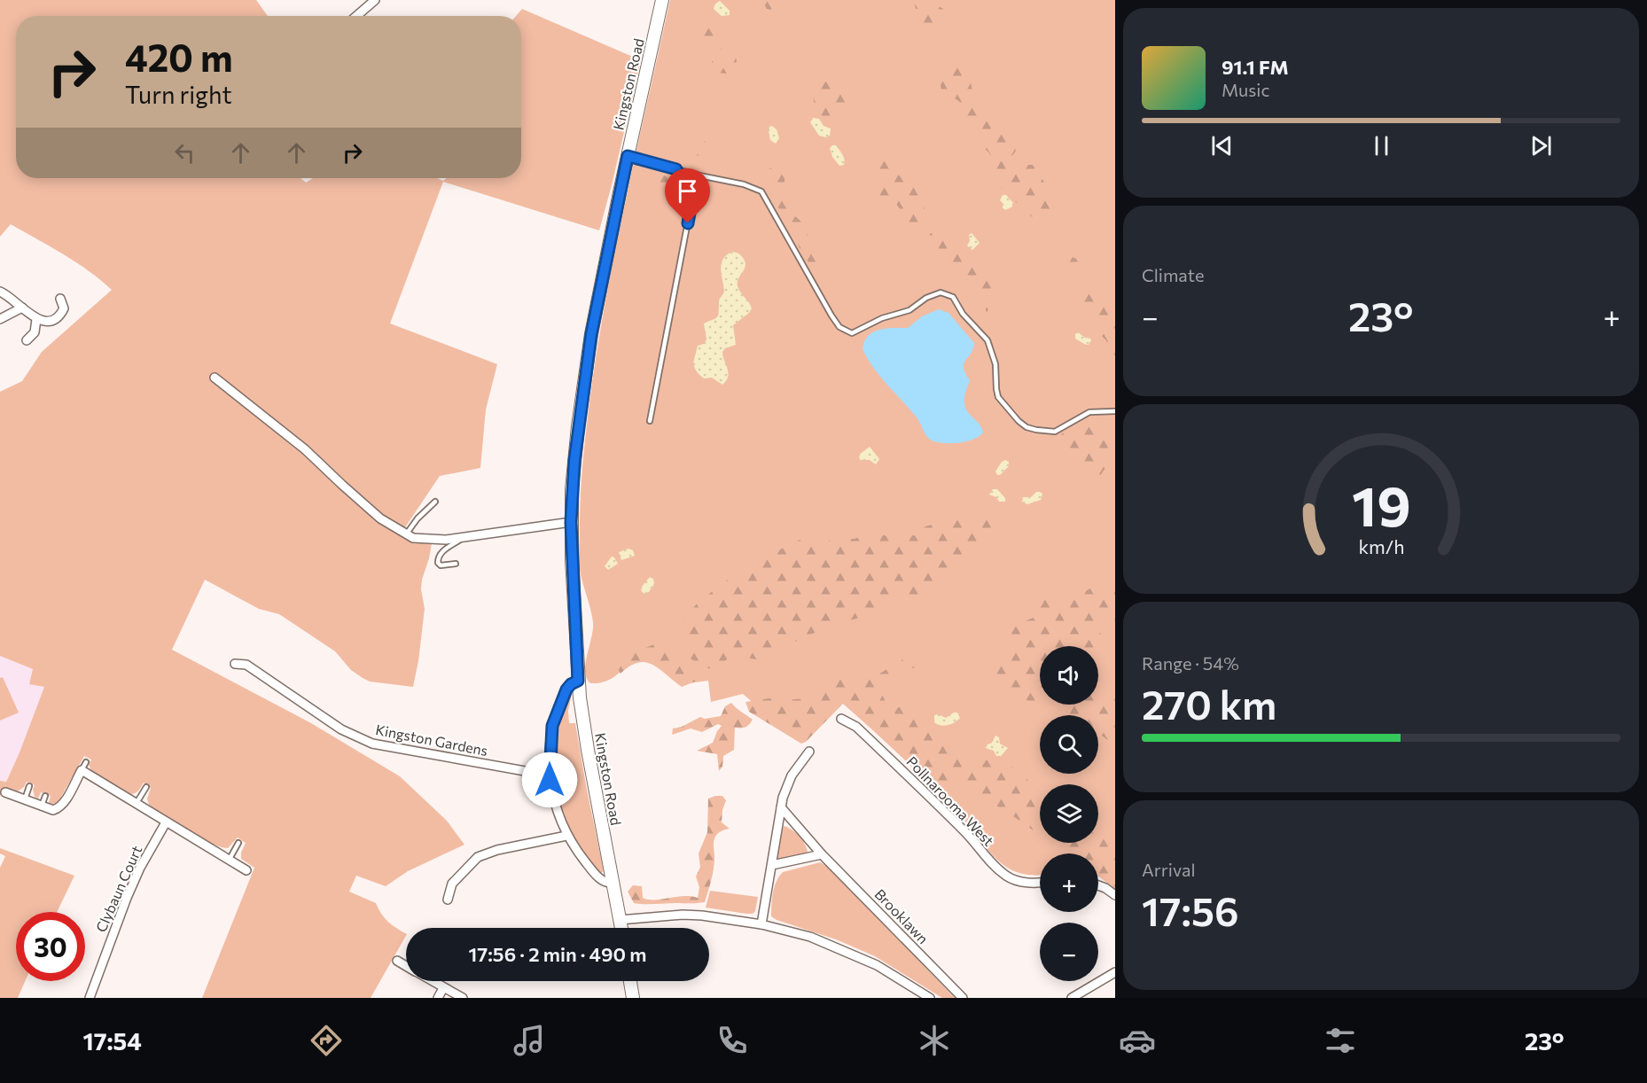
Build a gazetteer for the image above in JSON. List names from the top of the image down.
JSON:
{
  "streets": {
    "main road": ["Kingston Road"],
    "street": [
      "Kingston Gardens",
      "Pollnarooma West",
      "Clybaun Court",
      "Brooklawn"
    ]
  },
  "page": {
    "turn": ["420 m", "Turn right"],
    "song": ["91.1 FM", "Music"],
    "tile": [
      "Climate",
      ["Range · 54%", "270 km"],
      ["Arrival", "17:56"]
    ],
    "heat": ["−", "23°", "+"],
    "map_buttons": ["+", "−"],
    "limit": "30",
    "trip": "17:56 · 2 min · 490 m",
    "tabs": ["17:54", "23°"],
    "gauge": ["19", "km/h"]
  }
}
